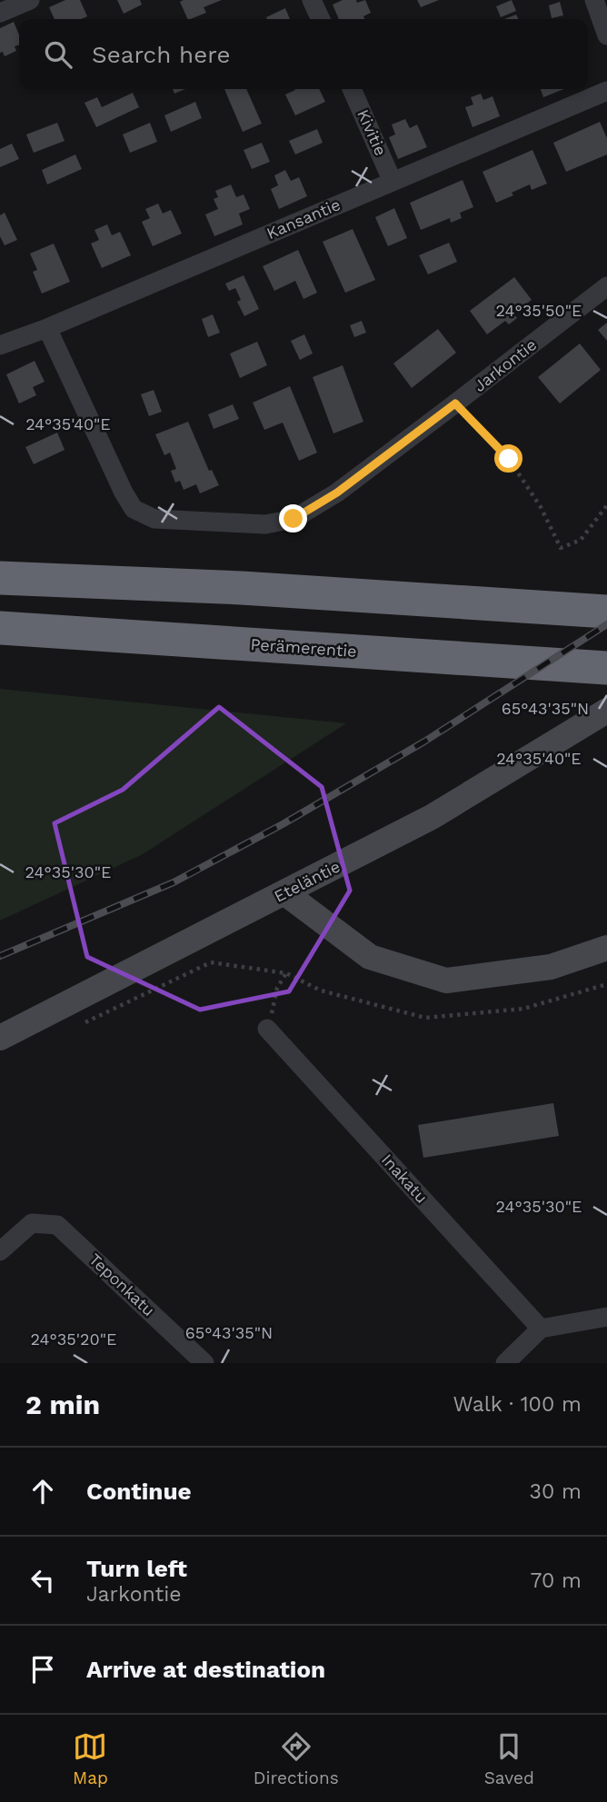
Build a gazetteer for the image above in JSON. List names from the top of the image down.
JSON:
{
  "streets": {
    "highway": ["Perämerentie"],
    "main road": ["Eteläntie"],
    "street": [
      "Kivitie",
      "Kansantie",
      "Jarkontie",
      "Inakatu",
      "Teponkatu"
    ]
  },
  "crossings": [
    ["Kivitie", "Kansantie"],
    ["Kansantie", "Jarkontie"]
  ],
  "page": {
    "search": "Search here",
    "heading": ["2 min", "Walk · 100 m"],
    "list": [
      ["Continue", "30 m"],
      ["Turn left", "Jarkontie", "70 m"],
      "Arrive at destination"
    ],
    "nav": ["Map", "Directions", "Saved"]
  },
  "coordinates": [
    "24°35'50\"E",
    "24°35'40\"E",
    "65°43'35\"N",
    "24°35'30\"E",
    "24°35'20\"E"
  ]
}
